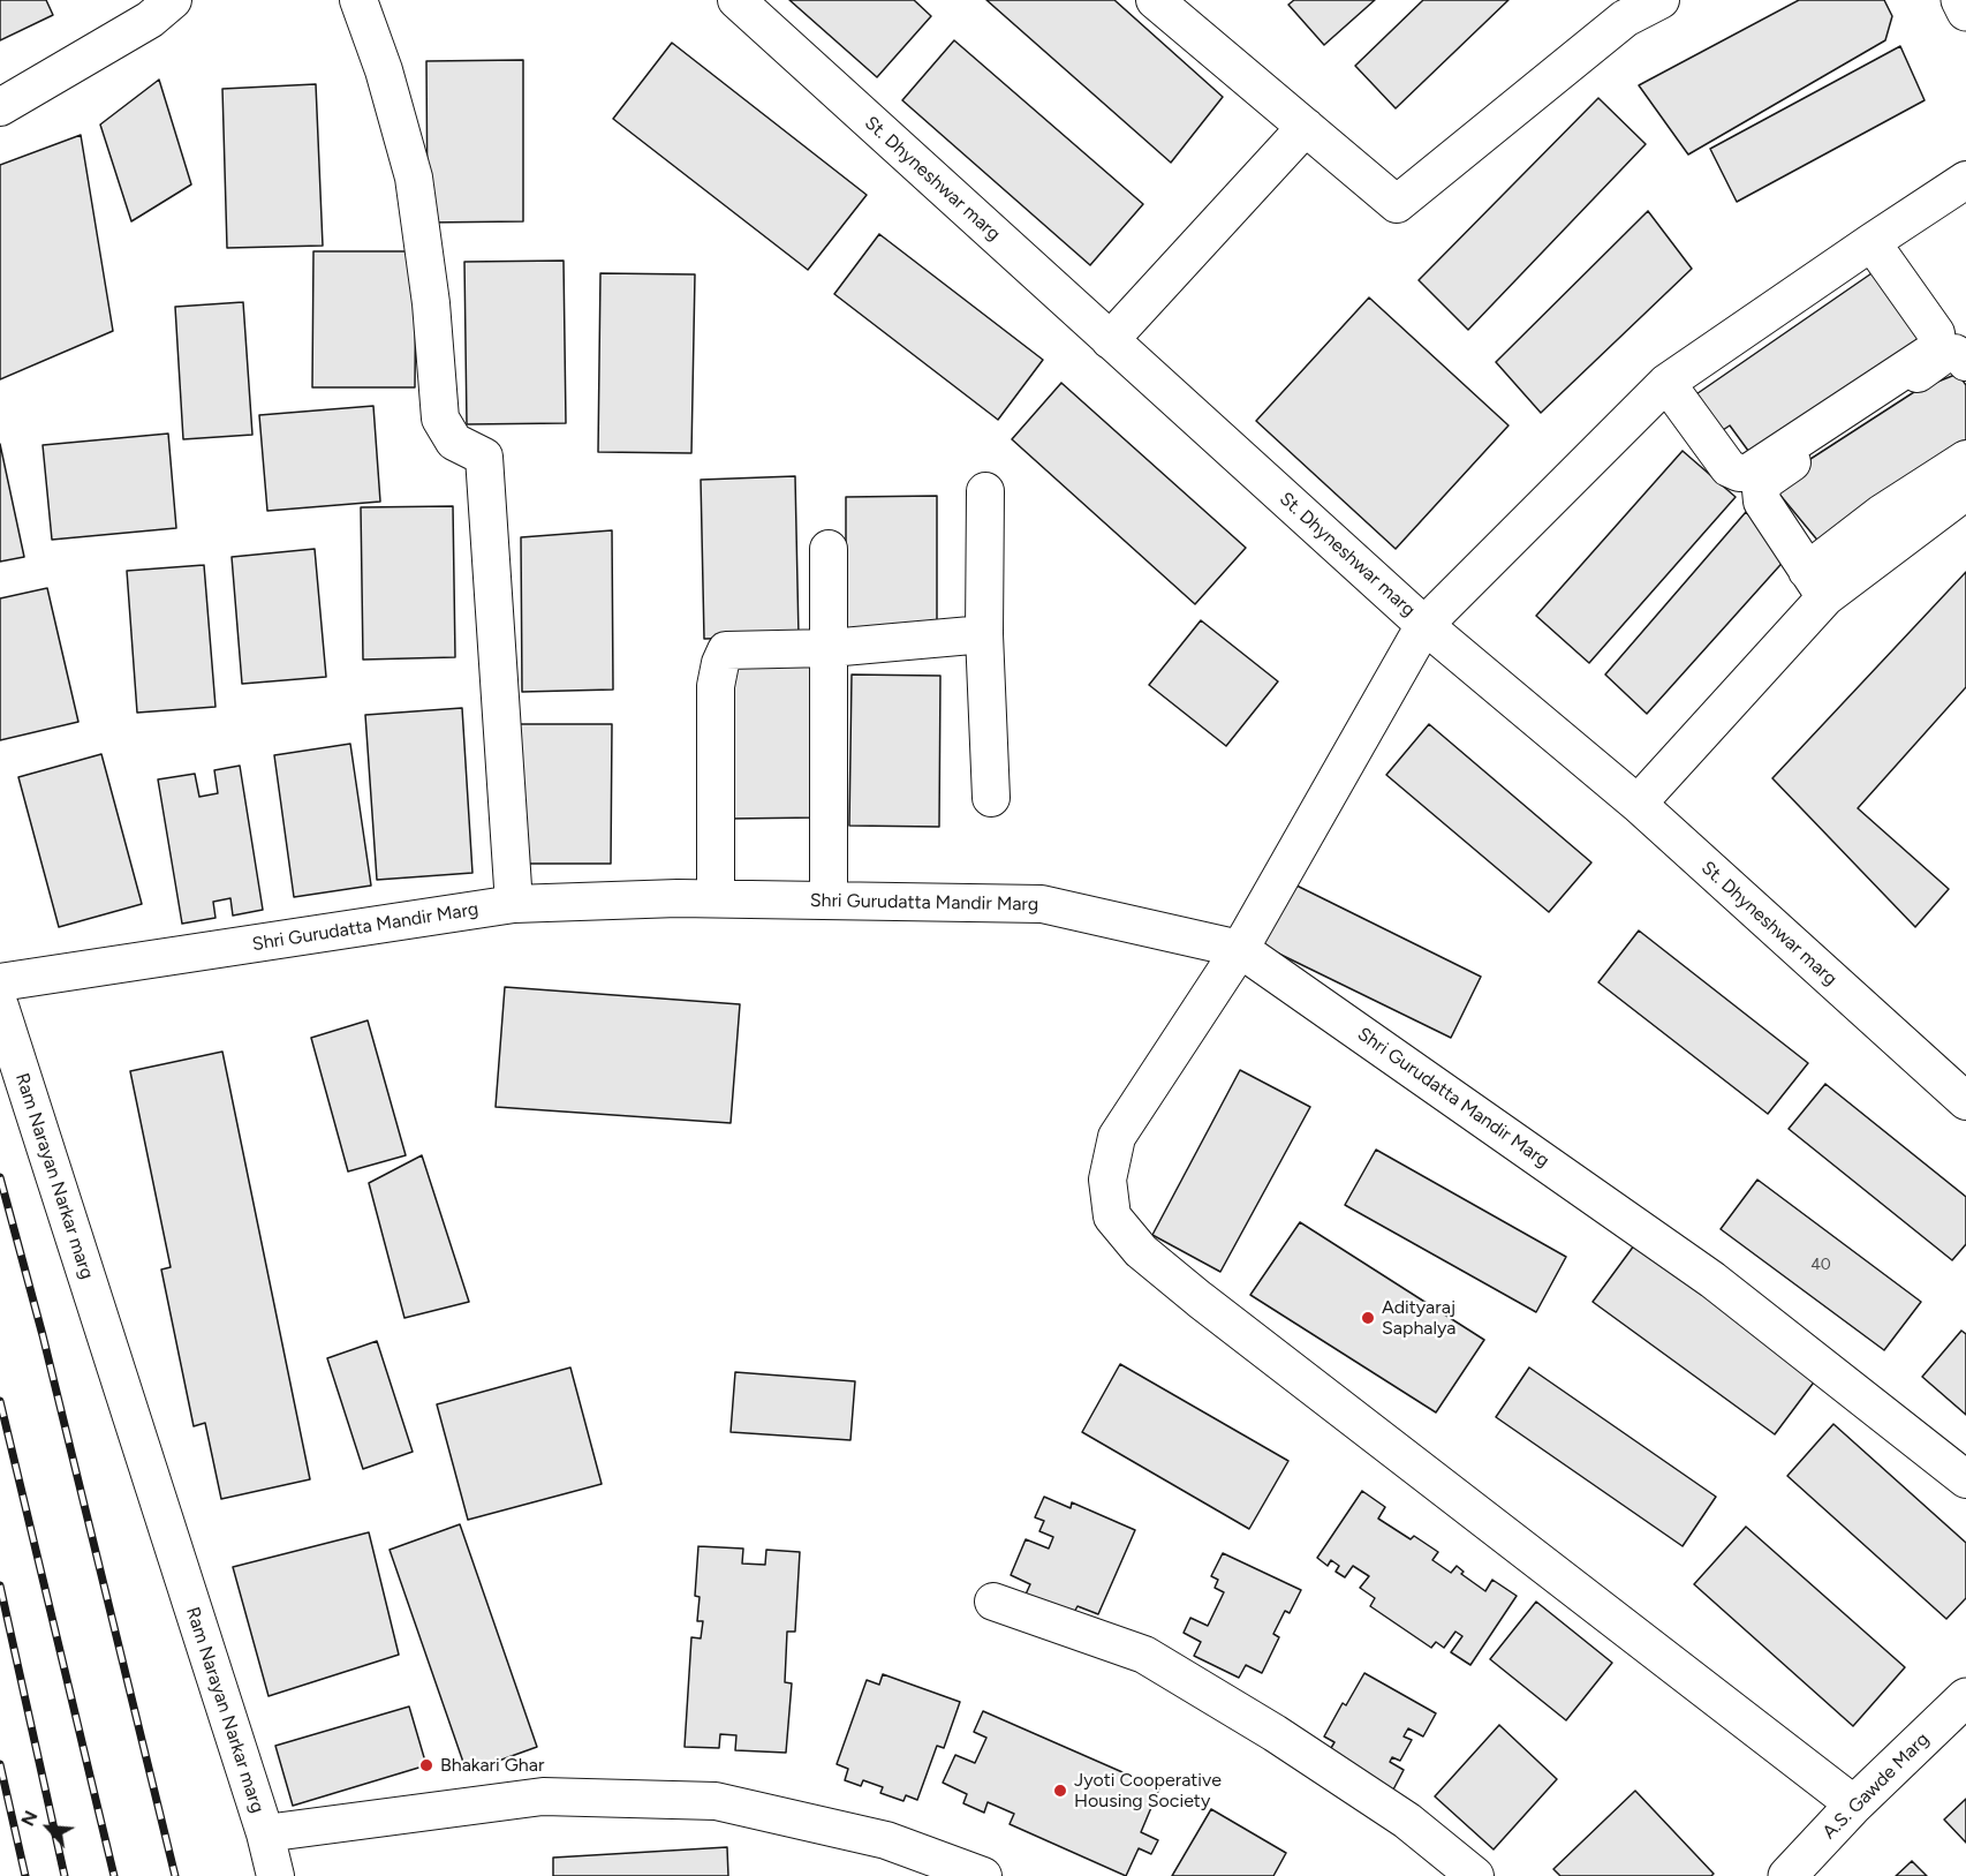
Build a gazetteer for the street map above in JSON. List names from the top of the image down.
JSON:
{
  "streets": {
    "street": [
      "St. Dhyneshwar marg",
      "Shri Gurudatta Mandir Marg",
      "Ram Narayan Narkar marg",
      "A.S. Gawde Marg"
    ]
  },
  "places": ["Adityaraj Saphalya", "Bhakari Ghar", "Jyoti Cooperative Housing Society"],
  "house_numbers": ["40"],
  "north": "top left"
}
